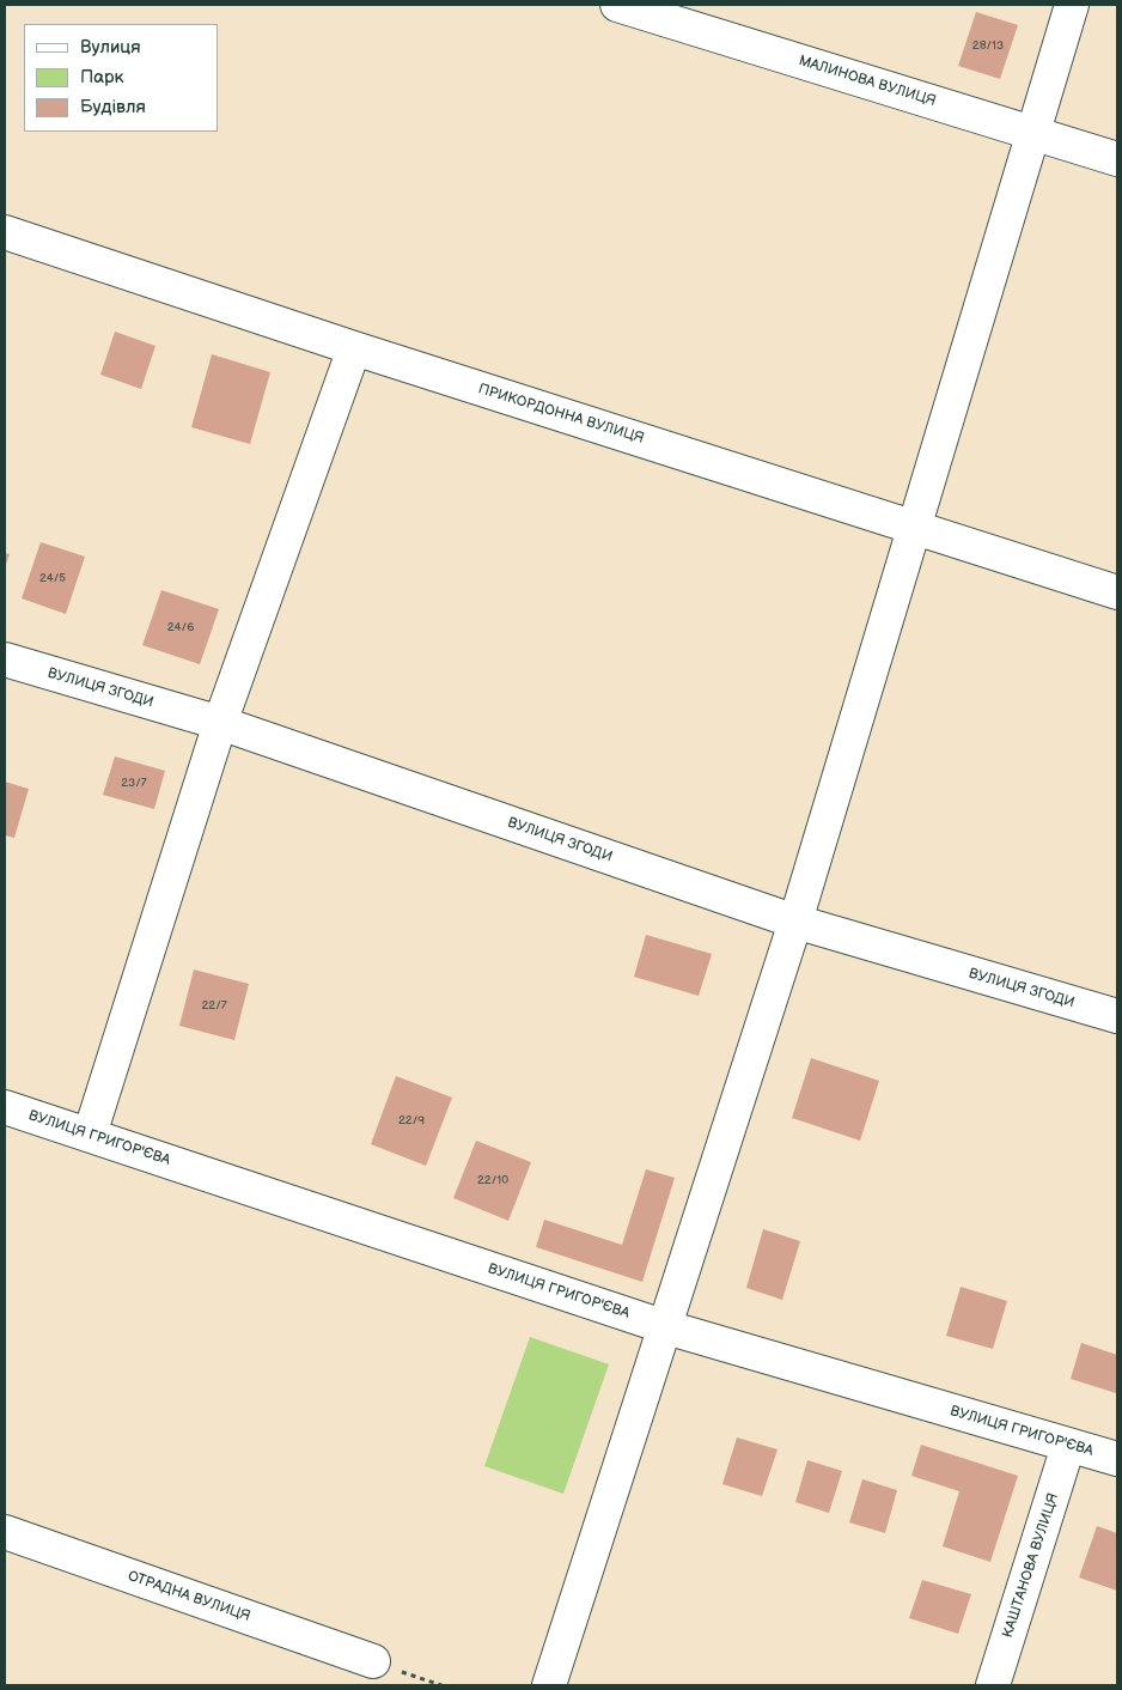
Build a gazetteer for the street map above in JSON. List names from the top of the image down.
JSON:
{
  "streets": {
    "street": [
      "МАЛИНОВА ВУЛИЦЯ",
      "ПРИКОРДОННА ВУЛИЦЯ",
      "ВУЛИЦЯ ЗГОДИ",
      "ВУЛИЦЯ ГРИГОР'ЄВА",
      "КАШТАНОВА ВУЛИЦЯ",
      "ОТРАДНА ВУЛИЦЯ"
    ]
  },
  "crossings": [
    ["ВУЛИЦЯ ГРИГОР'ЄВА", "КАШТАНОВА ВУЛИЦЯ"]
  ],
  "house_numbers": [
    "28/13",
    "24/5",
    "24/6",
    "23/7",
    "22/7",
    "22/9",
    "22/10"
  ],
  "legend": ["Вулиця", "Парк", "Будівля"]
}
